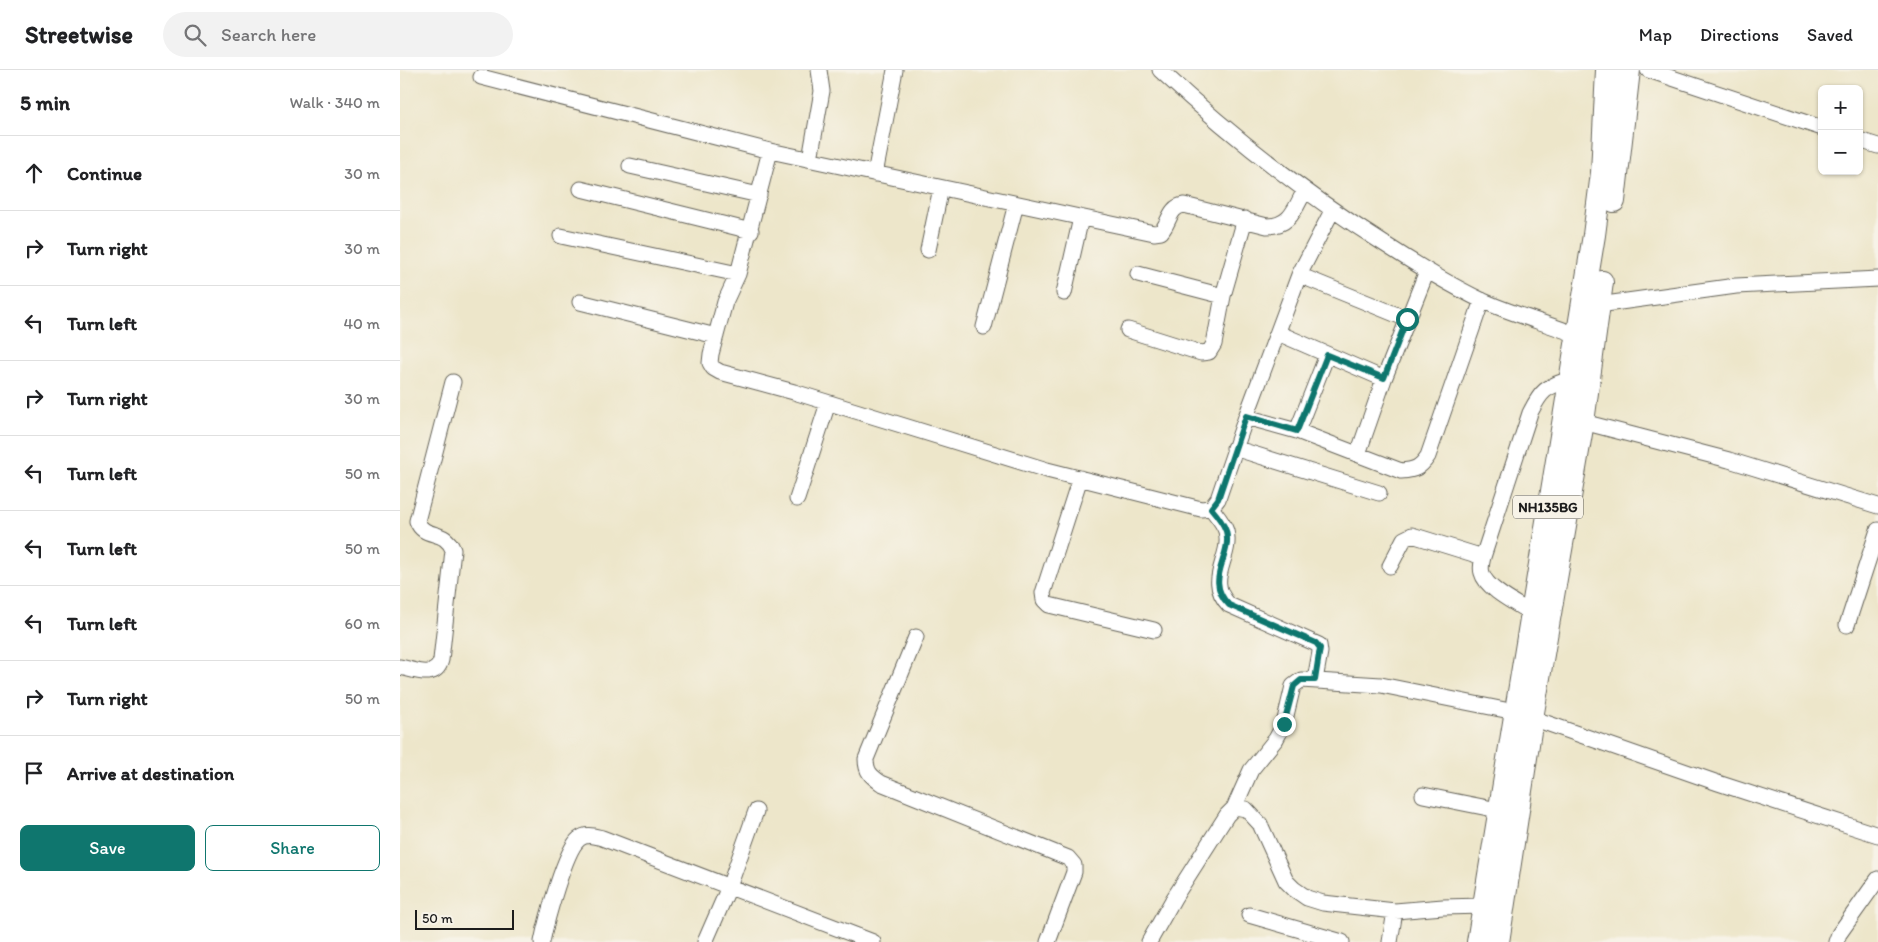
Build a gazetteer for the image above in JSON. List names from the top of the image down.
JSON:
{
  "streets": {
    "highway": ["NH135BG"]
  },
  "scale_bar": "50 m",
  "page": {
    "header": "Streetwise",
    "search": "Search here",
    "nav": ["Map", "Directions", "Saved"],
    "heading": ["5 min", "Walk · 340 m"],
    "map_buttons": ["+", "−"],
    "list": [
      ["Continue", "30 m"],
      ["Turn right", "30 m"],
      ["Turn left", "40 m"],
      ["Turn right", "30 m"],
      ["Turn left", "50 m"],
      ["Turn left", "50 m"],
      ["Turn left", "60 m"],
      ["Turn right", "50 m"],
      "Arrive at destination"
    ],
    "buttons": ["Save", "Share"],
    "scale": "50 m"
  }
}
